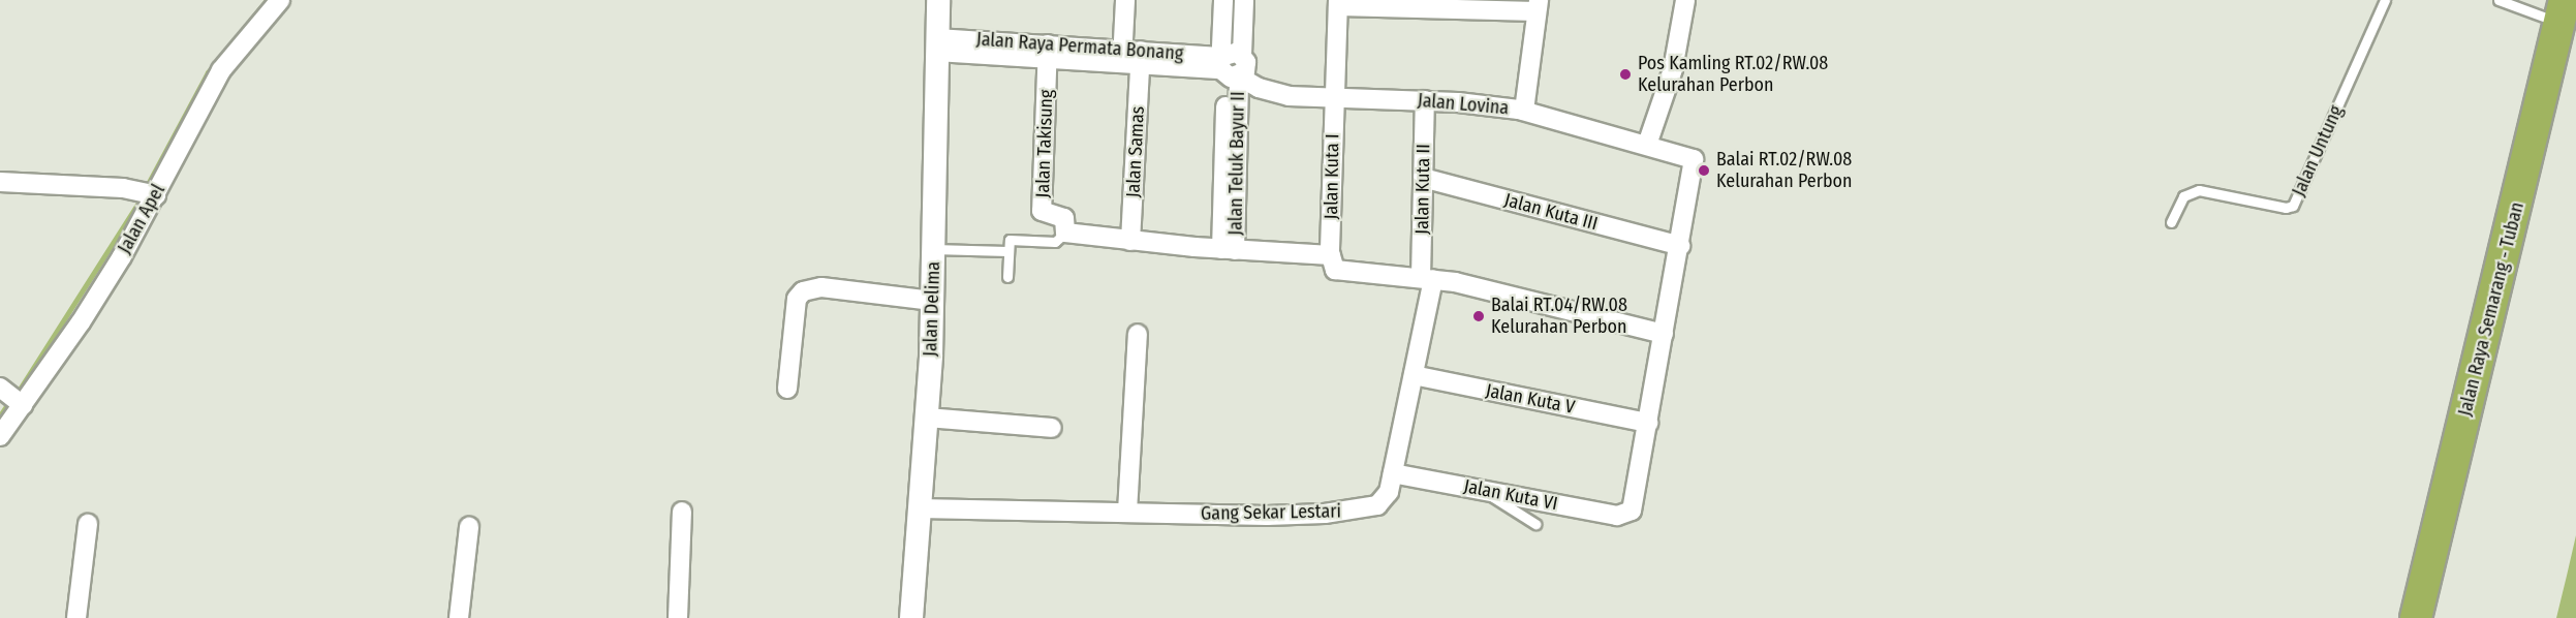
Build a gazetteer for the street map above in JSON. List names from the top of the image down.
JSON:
{
  "streets": {
    "highway": ["Jalan Raya Semarang - Tuban"],
    "street": [
      "Jalan Raya Permata Bonang",
      "Jalan Lovina",
      "Jalan Takisung",
      "Jalan Samas",
      "Jalan Teluk Bayur II",
      "Jalan Kuta I",
      "Jalan Kuta II",
      "Jalan Kuta III",
      "Jalan Apel",
      "Jalan Delima",
      "Jalan Kuta V",
      "Jalan Kuta VI",
      "Gang Sekar Lestari"
    ],
    "lane": ["Jalan Untung"]
  },
  "crossings": [
    ["Jalan Raya Permata Bonang", "Jalan Lovina"],
    ["Jalan Raya Permata Bonang", "Jalan Takisung"],
    ["Jalan Raya Permata Bonang", "Jalan Samas"],
    ["Jalan Raya Permata Bonang", "Jalan Teluk Bayur II"],
    ["Jalan Raya Permata Bonang", "Jalan Delima"],
    ["Jalan Lovina", "Jalan Teluk Bayur II"],
    ["Jalan Lovina", "Jalan Kuta I"],
    ["Jalan Lovina", "Jalan Kuta II"],
    ["Jalan Lovina", "Jalan Kuta III"],
    ["Jalan Kuta II", "Jalan Kuta III"],
    ["Jalan Kuta II", "Jalan Kuta V"],
    ["Jalan Kuta II", "Jalan Kuta VI"],
    ["Jalan Kuta II", "Gang Sekar Lestari"],
    ["Jalan Delima", "Gang Sekar Lestari"],
    ["Jalan Kuta V", "Jalan Kuta VI"],
    ["Jalan Kuta VI", "Gang Sekar Lestari"]
  ],
  "places": ["Pos Kamling RT.02/RW.08 Kelurahan Perbon", "Balai RT.02/RW.08 Kelurahan Perbon", "Balai RT.04/RW.08 Kelurahan Perbon"]
}
